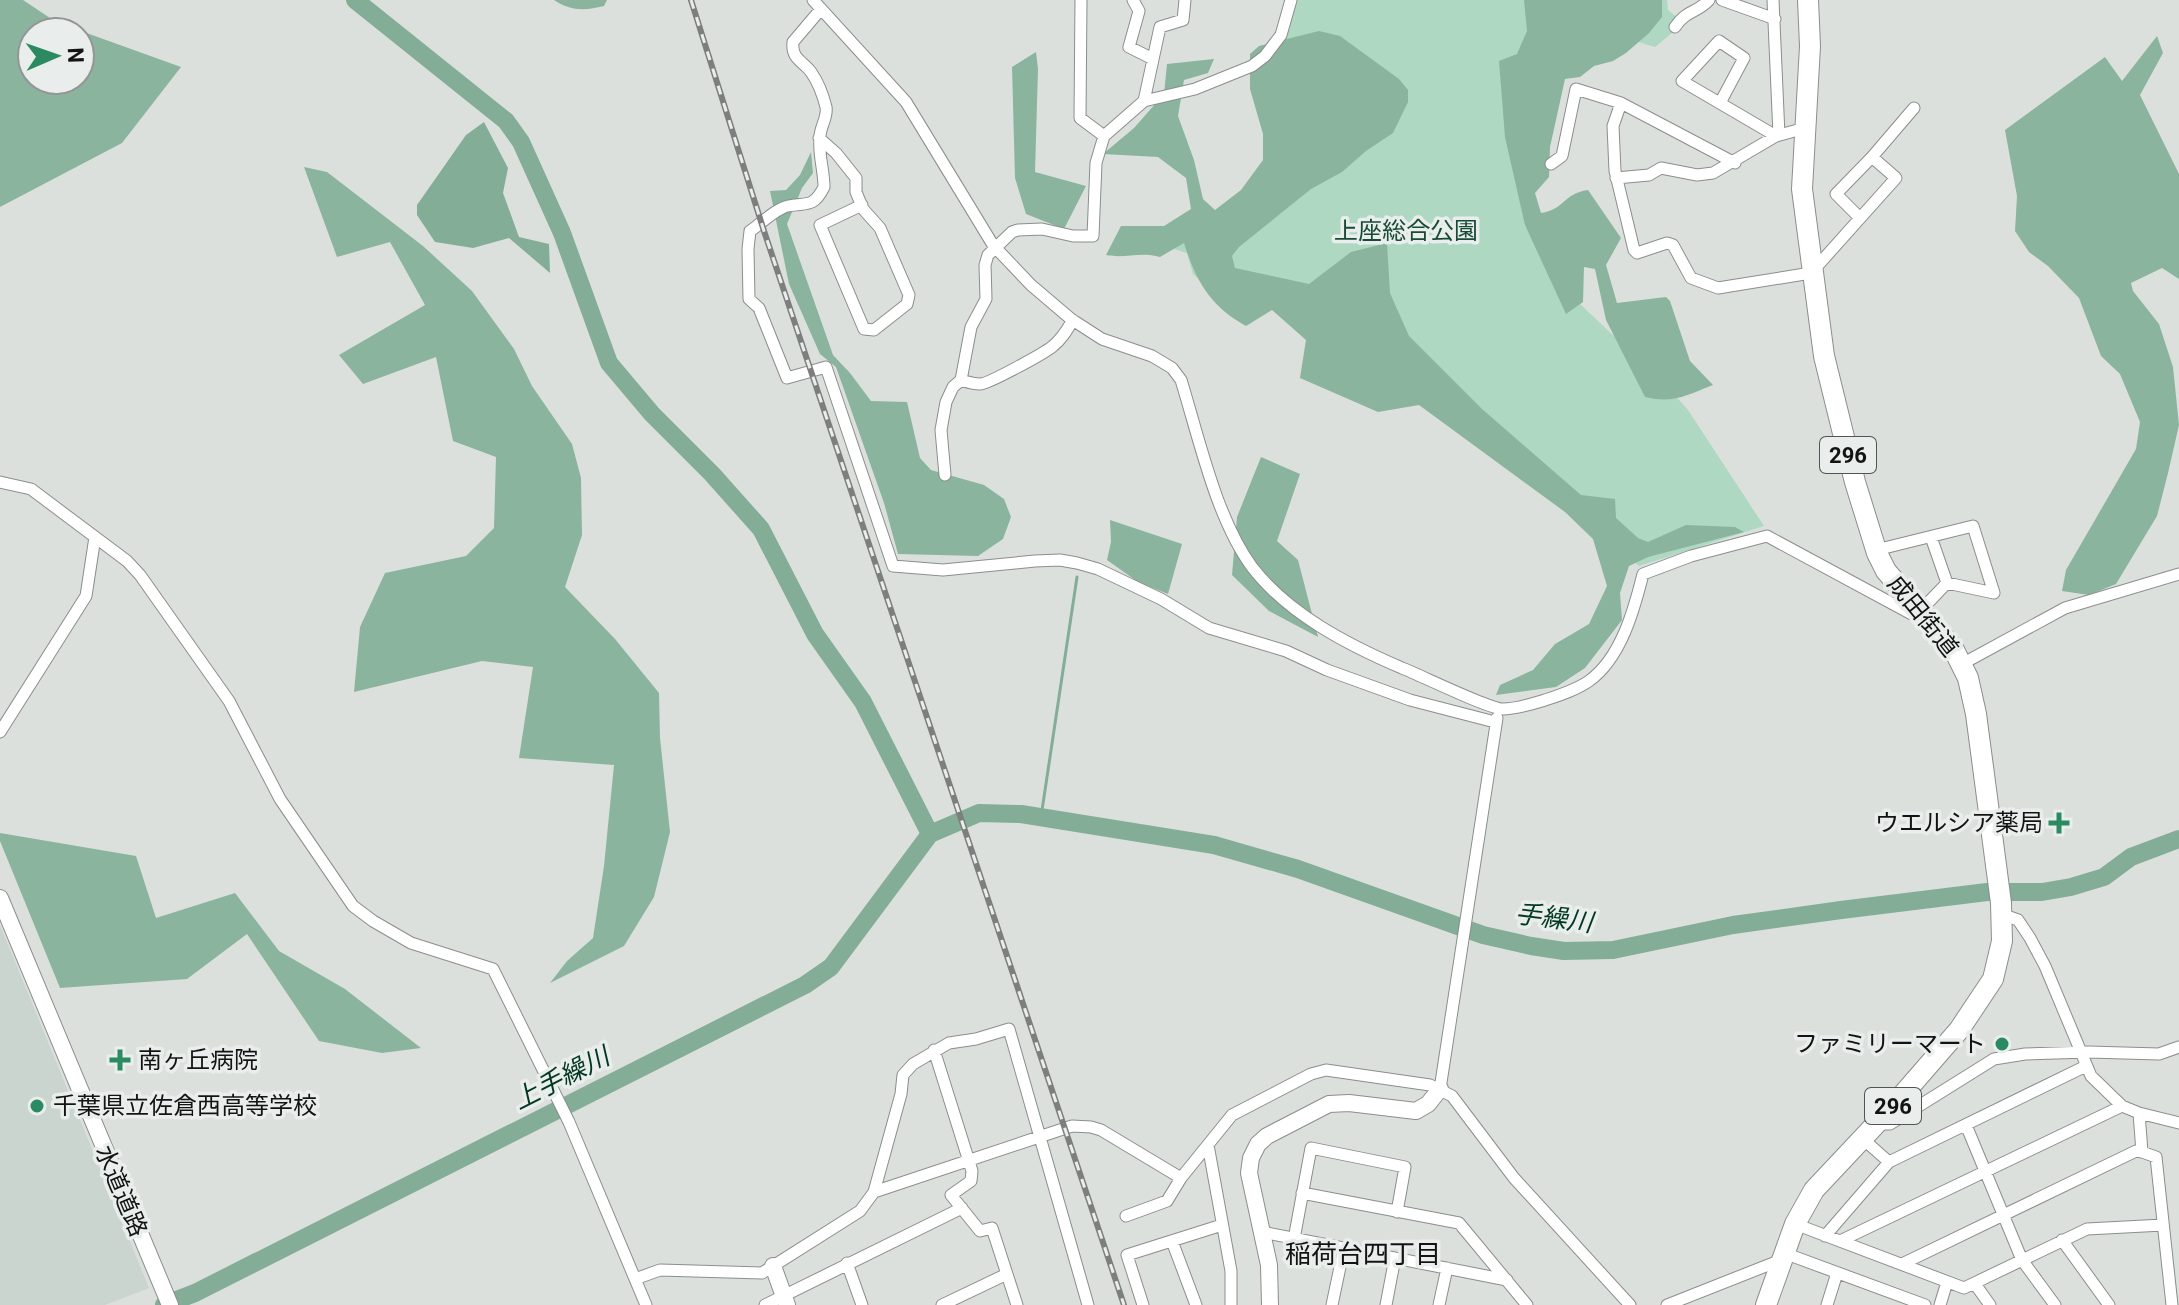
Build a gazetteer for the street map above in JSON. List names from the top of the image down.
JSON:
{
  "streets": {
    "highway": ["296", "成田街道"],
    "street": ["水道道路"]
  },
  "districts": ["稲荷台四丁目"],
  "water": ["手繰川", "上手繰川"],
  "parks": ["上座総合公園"],
  "places": {
    "health": ["ウエルシア薬局", "南ヶ丘病院"],
    "other": ["ファミリーマート", "千葉県立佐倉西高等学校"]
  },
  "north": "right"
}
